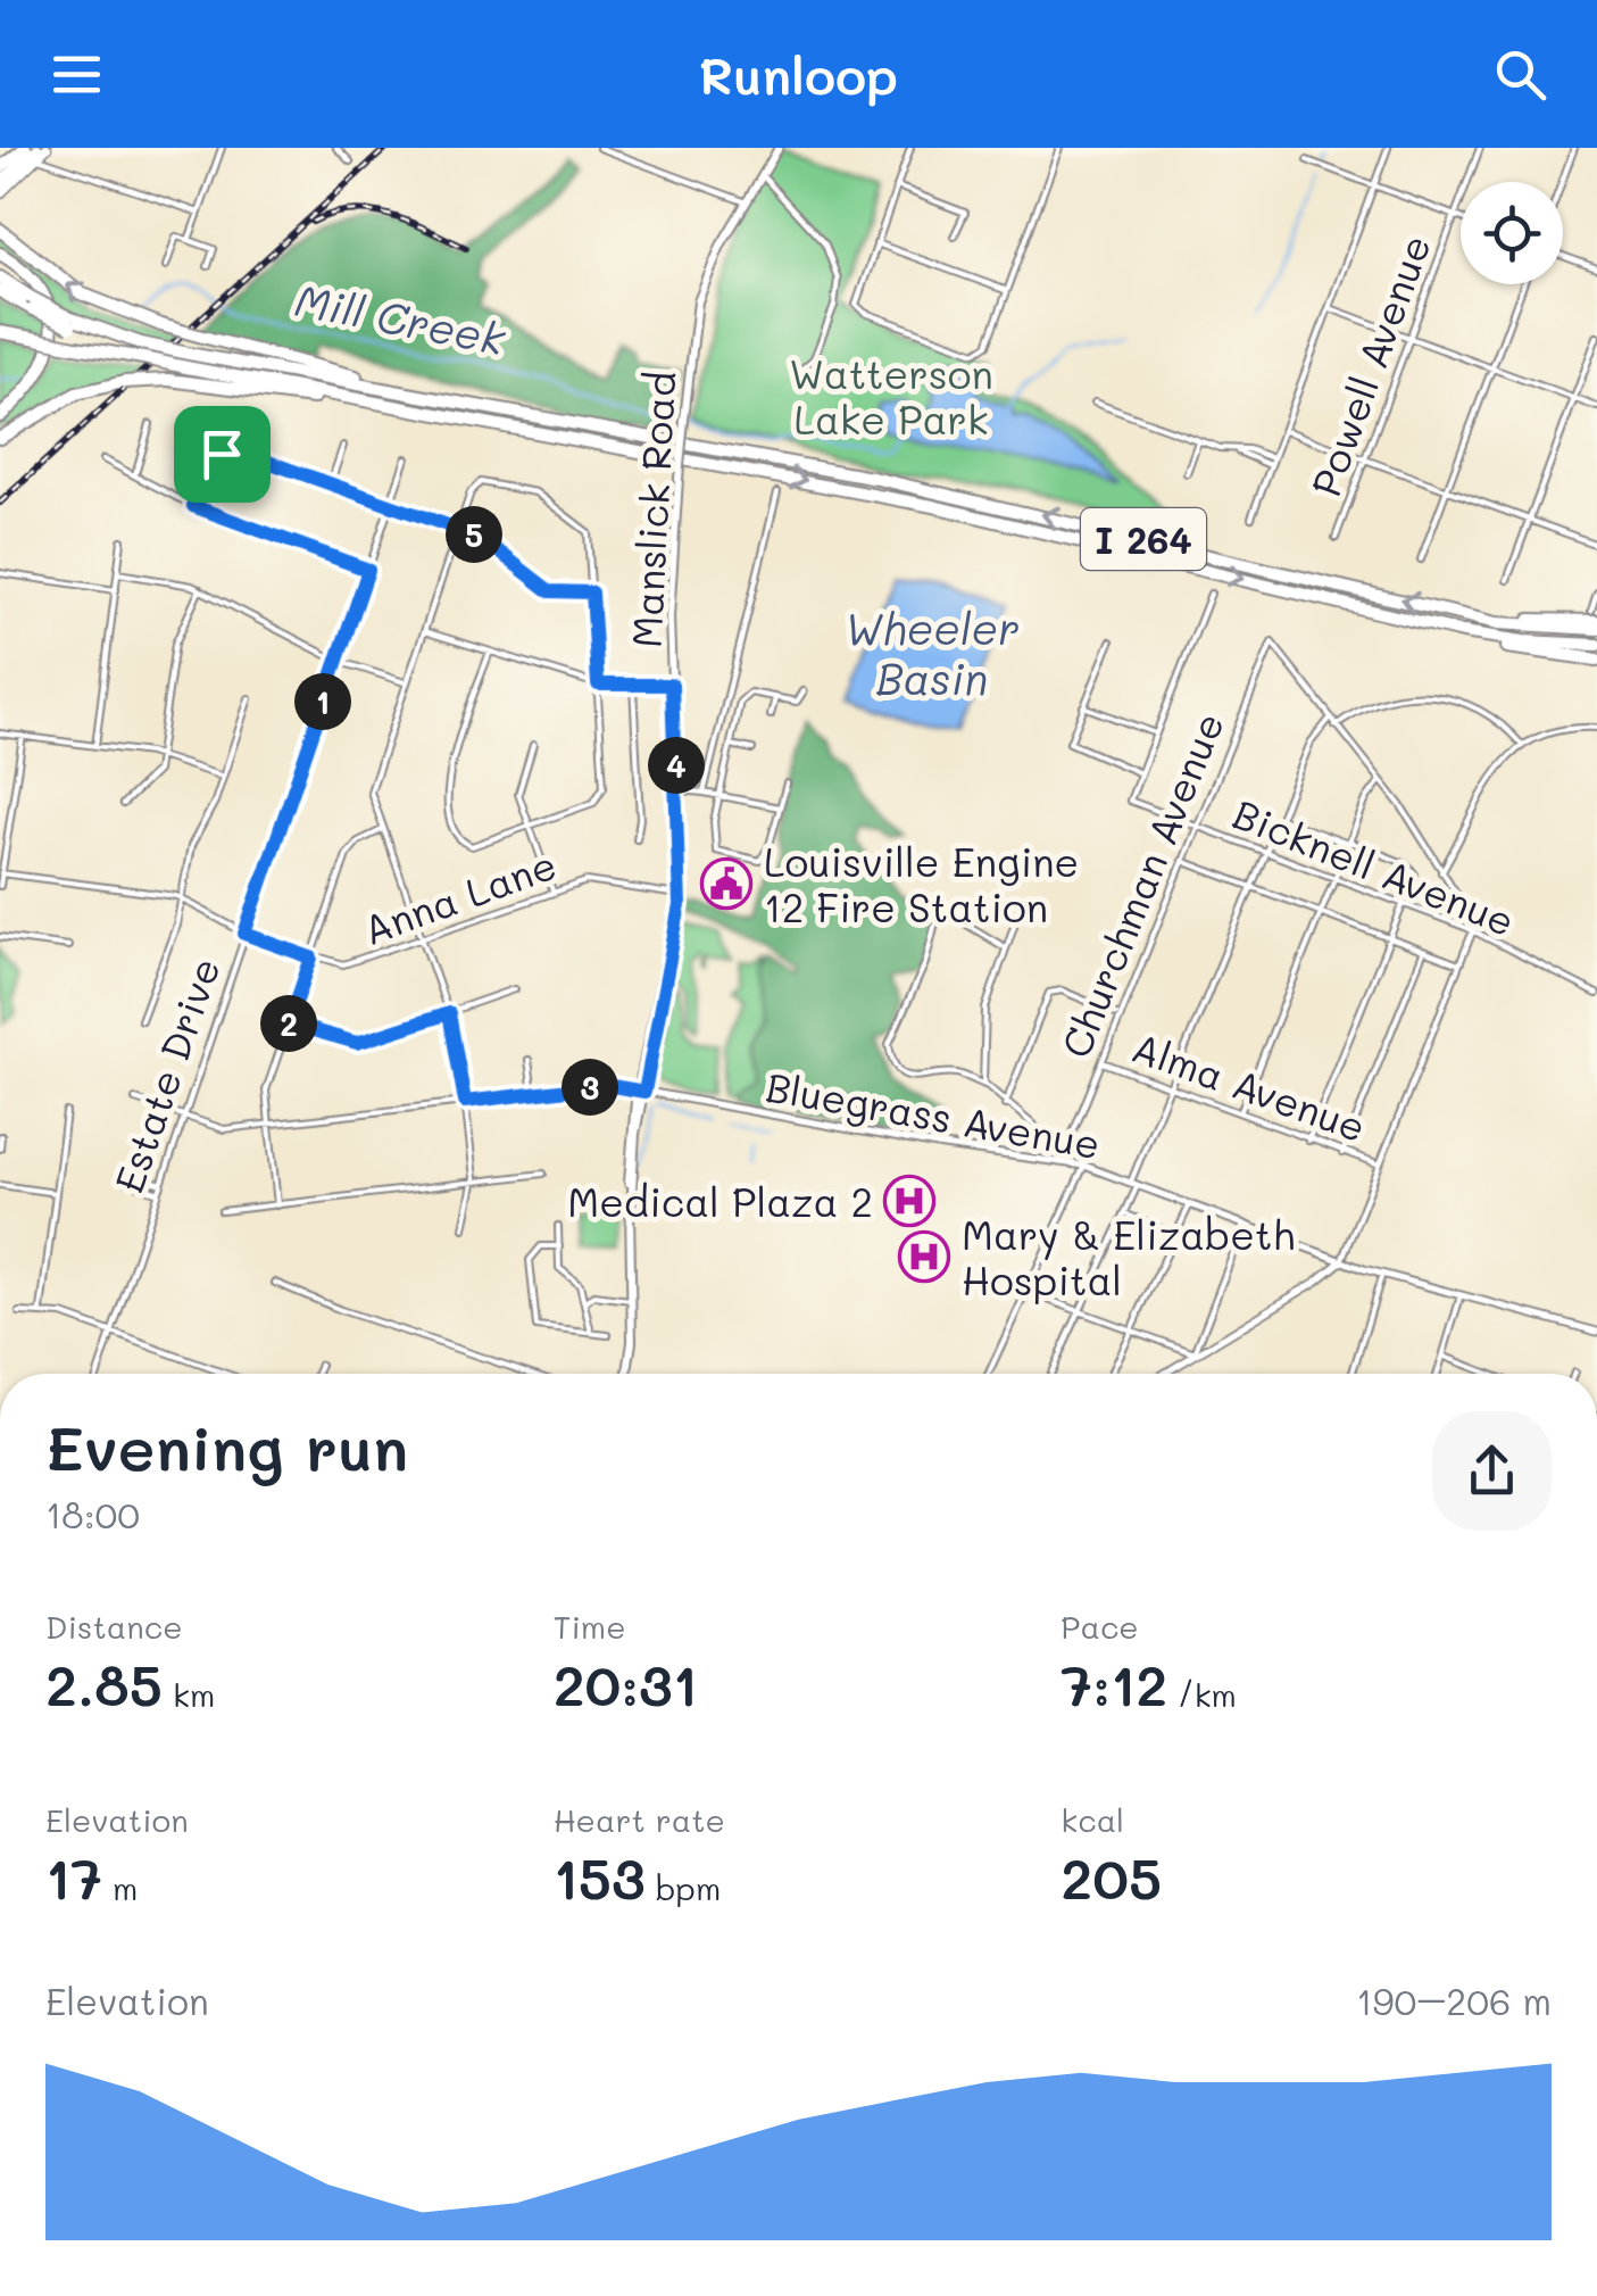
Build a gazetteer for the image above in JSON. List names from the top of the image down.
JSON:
{
  "streets": {
    "highway": ["I 264"],
    "main road": ["Manslick Road"],
    "street": [
      "Powell Avenue",
      "Bicknell Avenue",
      "Churchman Avenue",
      "Anna Lane",
      "Estate Drive",
      "Alma Avenue",
      "Bluegrass Avenue"
    ]
  },
  "crossings": [
    ["Manslick Road", "Anna Lane"],
    ["Manslick Road", "Bluegrass Avenue"],
    ["Bicknell Avenue", "Churchman Avenue"],
    ["Churchman Avenue", "Alma Avenue"],
    ["Churchman Avenue", "Bluegrass Avenue"],
    ["Anna Lane", "Estate Drive"]
  ],
  "water": ["Mill Creek", "Wheeler Basin"],
  "parks": ["Watterson Lake Park"],
  "places": {
    "public building": ["Louisville Engine 12 Fire Station"],
    "hospital": ["Medical Plaza 2", "Mary & Elizabeth Hospital"]
  },
  "page": {
    "header": "Runloop",
    "pins": [
      "5",
      "1",
      "4",
      "2",
      "3"
    ],
    "heading": ["Evening run", "18:00"],
    "stats": [
      ["Distance", "2.85 km"],
      ["Time", "20:31"],
      ["Pace", "7:12 /km"],
      ["Elevation", "17 m"],
      ["Heart rate", "153 bpm"],
      ["kcal", "205"]
    ],
    "chart": ["Elevation", "190–206 m"]
  }
}
